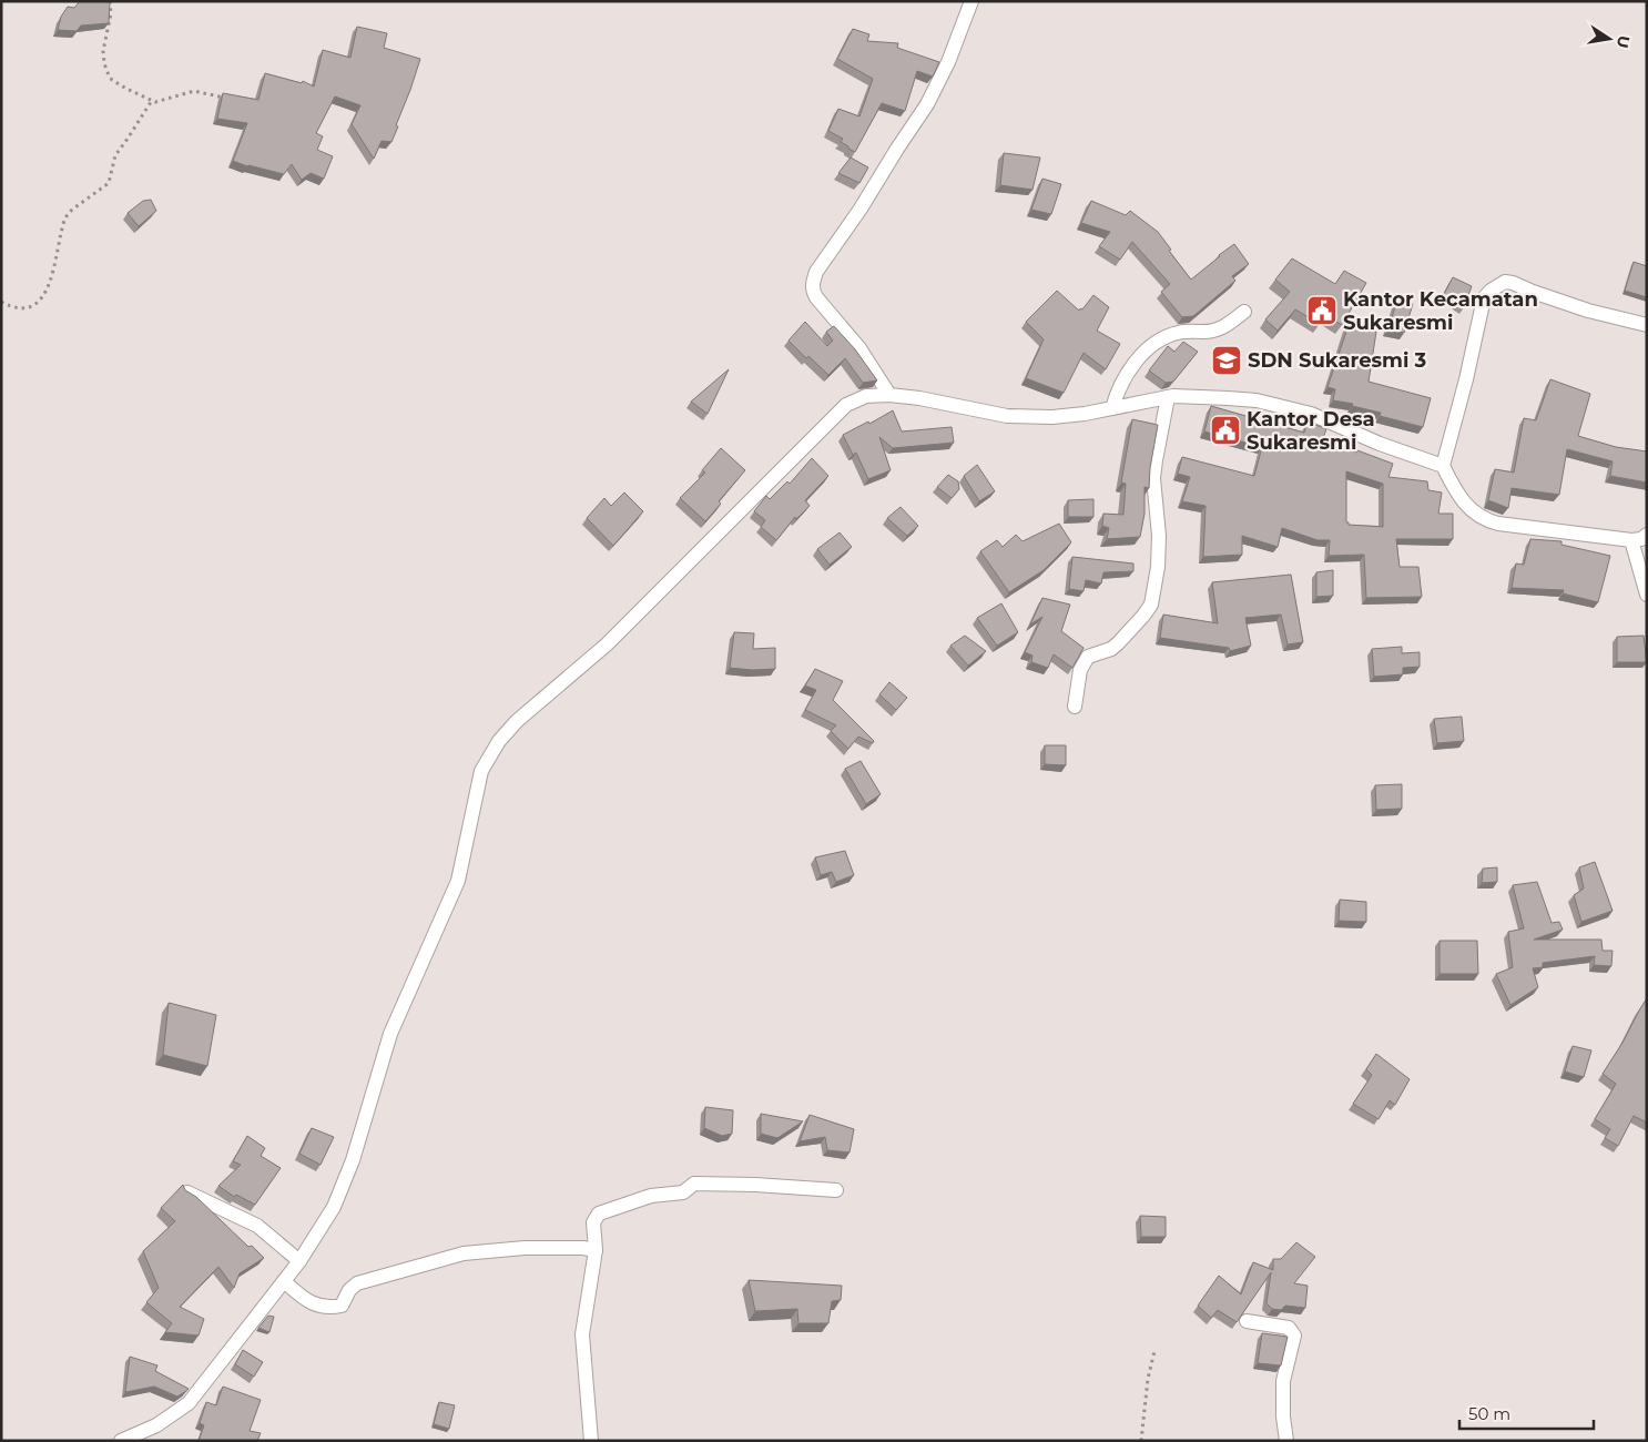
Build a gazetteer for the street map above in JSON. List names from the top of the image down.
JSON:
{
  "places": {
    "public building": ["Kantor Kecamatan Sukaresmi", "Kantor Desa Sukaresmi"],
    "school or university": ["SDN Sukaresmi 3"]
  },
  "scale_bar": "50 m",
  "north": "right"
}
